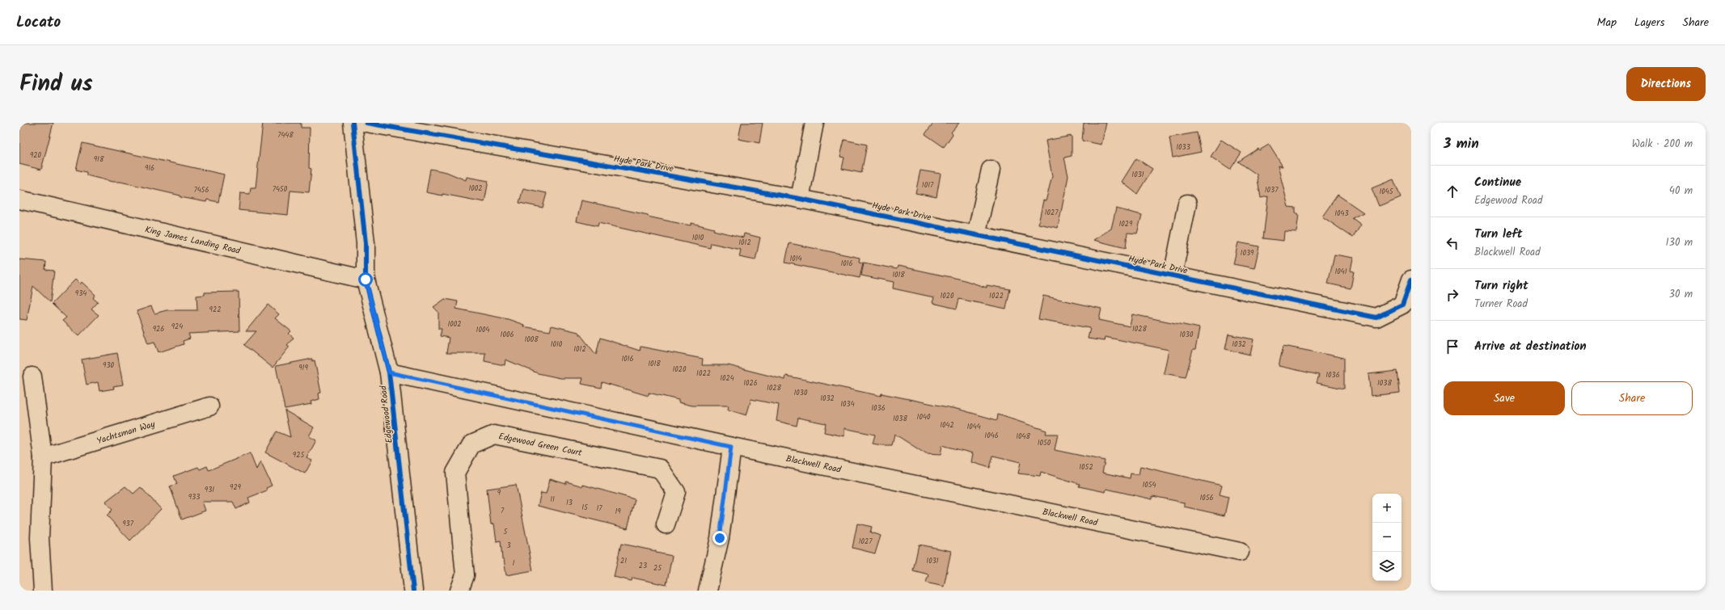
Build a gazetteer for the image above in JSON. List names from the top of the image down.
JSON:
{
  "streets": {
    "street": [
      "Hyde Park Drive",
      "King James Landing Road",
      "Edgewood Road",
      "Yachtsman Way",
      "Edgewood Green Court",
      "Blackwell Road"
    ]
  },
  "crossings": [
    ["King James Landing Road", "Edgewood Road"],
    ["Edgewood Road", "Blackwell Road"]
  ],
  "house_numbers": [
    "7448",
    "1033",
    "920",
    "918",
    "916",
    "1031",
    "1017",
    "1002",
    "7450",
    "7456",
    "1037",
    "1045",
    "1027",
    "1043",
    "1029",
    "1010",
    "1012",
    "1039",
    "1014",
    "1016",
    "1041",
    "1018",
    "934",
    "1020",
    "1022",
    "922",
    "1002",
    "924",
    "926",
    "1028",
    "1004",
    "1006",
    "1030",
    "1008",
    "1010",
    "1032",
    "1012",
    "1016",
    "1018",
    "930",
    "919",
    "1020",
    "1022",
    "1036",
    "1024",
    "1026",
    "1038",
    "1028",
    "1030",
    "1032",
    "1034",
    "1036",
    "1040",
    "1038",
    "1042",
    "1044",
    "1046",
    "1048",
    "1050",
    "925",
    "1052",
    "1054",
    "929",
    "931",
    "9",
    "933",
    "1056",
    "11",
    "13",
    "15",
    "17",
    "7",
    "19",
    "937",
    "5",
    "1027",
    "3",
    "21",
    "1031",
    "1",
    "23",
    "25"
  ],
  "page": {
    "header": "Locato",
    "nav": ["Map", "Layers", "Share"],
    "title": "Find us",
    "buttons": [
      "Directions",
      ["Save", "Share"]
    ],
    "heading": ["3 min", "Walk · 200 m"],
    "list": [
      ["Continue", "Edgewood Road", "40 m"],
      ["Turn left", "Blackwell Road", "130 m"],
      ["Turn right", "Turner Road", "30 m"],
      "Arrive at destination"
    ],
    "map_buttons": ["+", "−"]
  }
}
